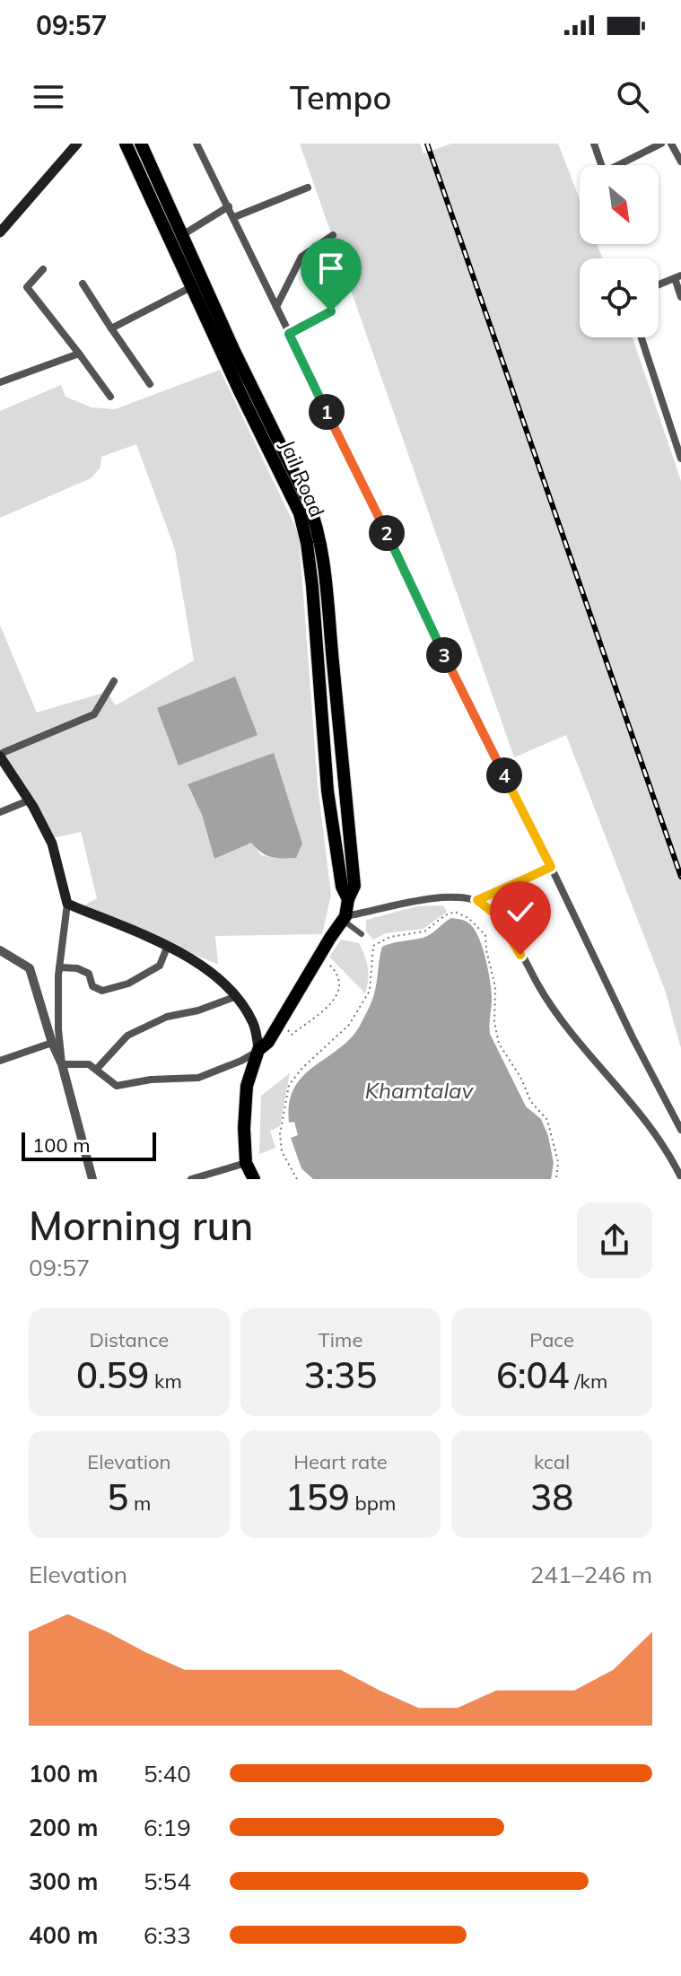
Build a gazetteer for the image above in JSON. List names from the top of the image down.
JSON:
{
  "streets": {
    "highway": ["Jail Road"]
  },
  "water": ["Khamtalav"],
  "scale_bar": "100 m",
  "north": "bottom right",
  "page": {
    "status": "09:57",
    "header": "Tempo",
    "pins": [
      "1",
      "2",
      "3",
      "4"
    ],
    "scale": "100 m",
    "heading": ["Morning run", "09:57"],
    "stats": [
      ["Distance", "0.59 km"],
      ["Time", "3:35"],
      ["Pace", "6:04 /km"],
      ["Elevation", "5 m"],
      ["Heart rate", "159 bpm"],
      ["kcal", "38"]
    ],
    "chart": ["Elevation", "241–246 m"],
    "list": [
      {
        "name": "100 m",
        "note": "5:40"
      },
      {
        "name": "200 m",
        "note": "6:19"
      },
      {
        "name": "300 m",
        "note": "5:54"
      },
      {
        "name": "400 m",
        "note": "6:33"
      }
    ]
  }
}
